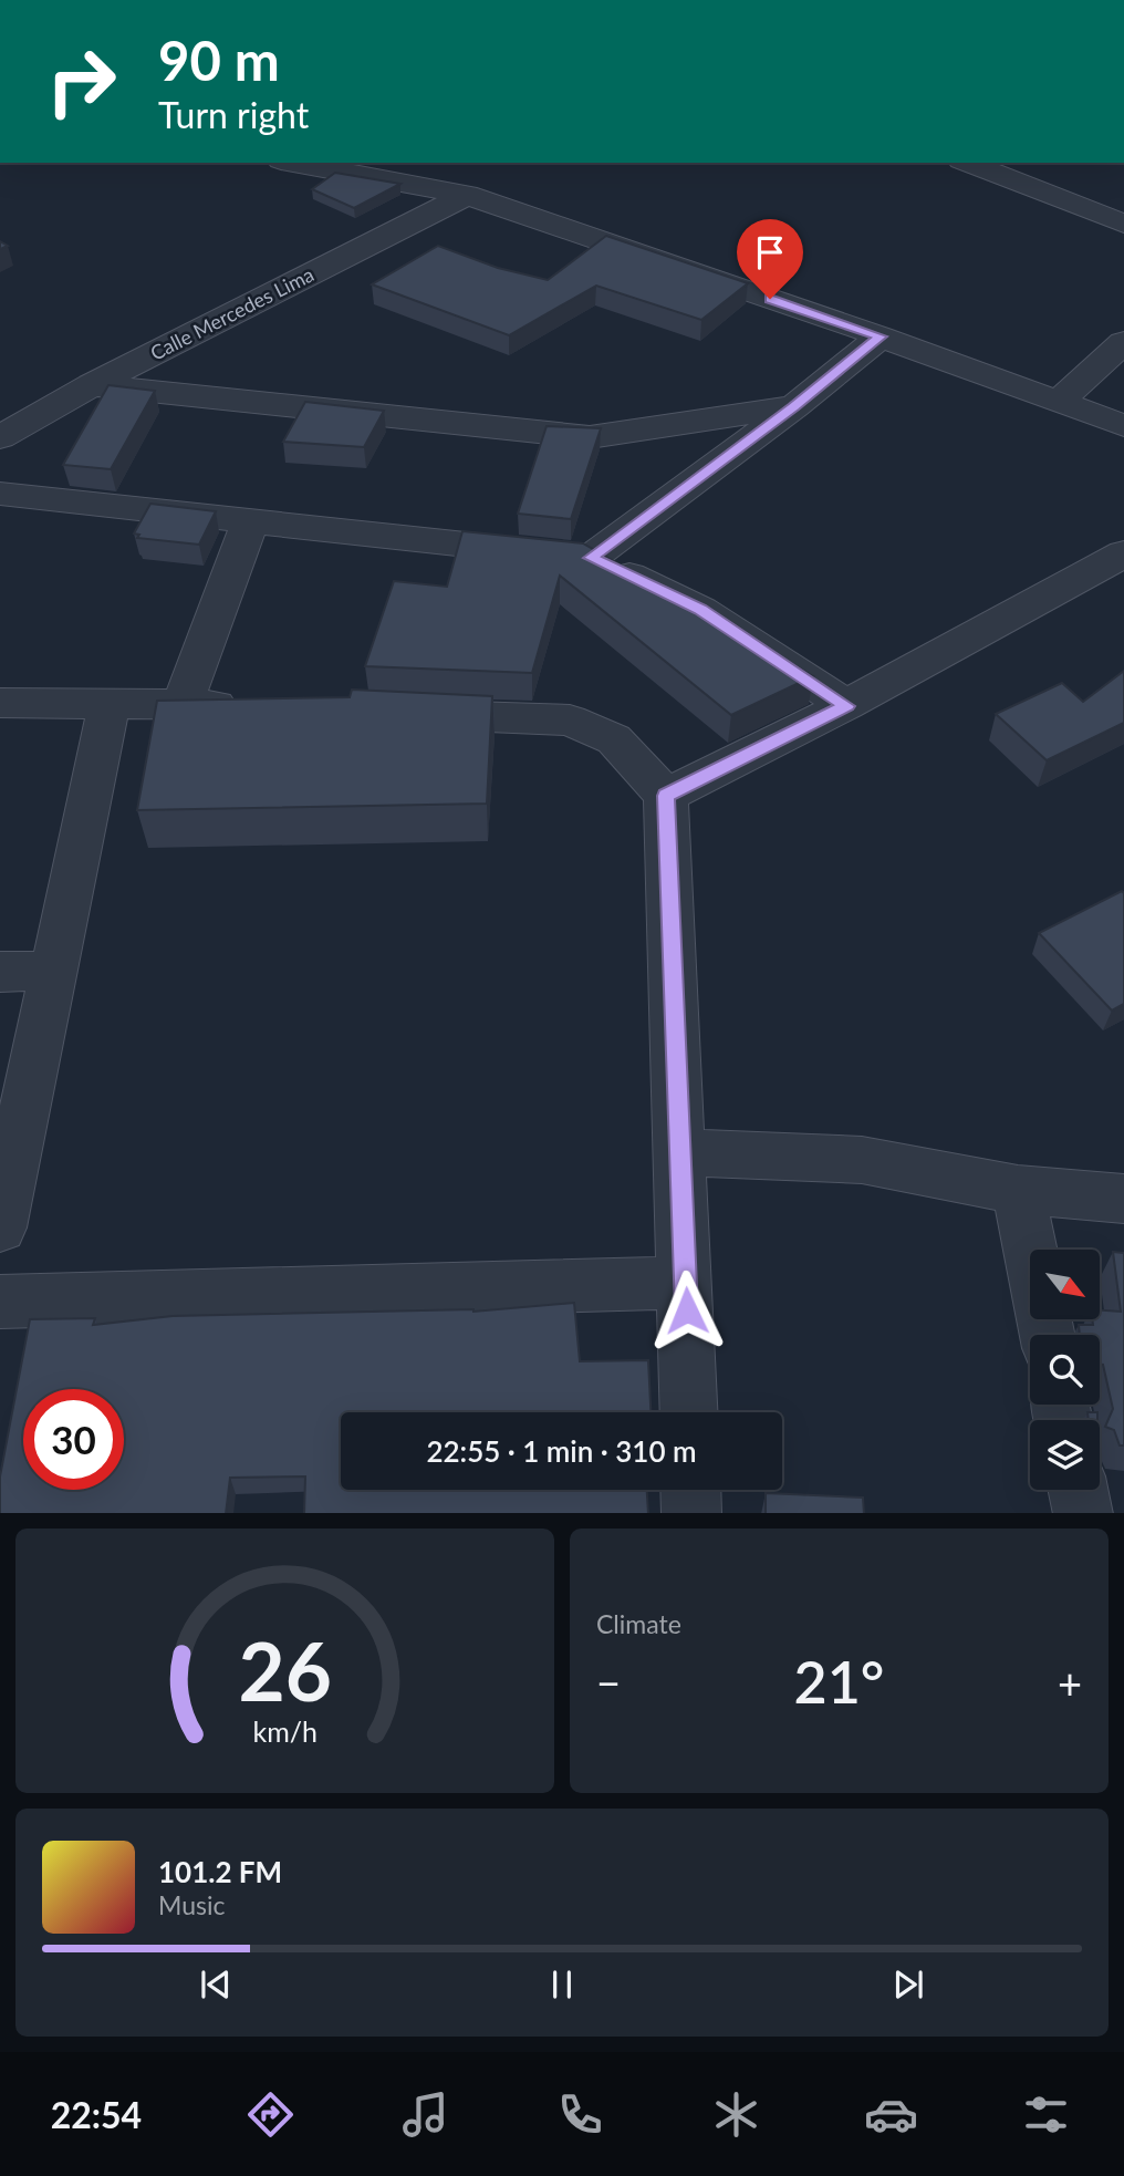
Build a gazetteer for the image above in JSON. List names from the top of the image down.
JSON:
{
  "streets": {
    "street": ["Calle Mercedes Lima"]
  },
  "north": "bottom right",
  "page": {
    "turn": ["90 m", "Turn right"],
    "limit": "30",
    "trip": "22:55 · 1 min · 310 m",
    "tile": "Climate",
    "heat": ["−", "21°", "+"],
    "song": ["101.2 FM", "Music"],
    "tabs": "22:54",
    "gauge": ["26", "km/h"]
  }
}
